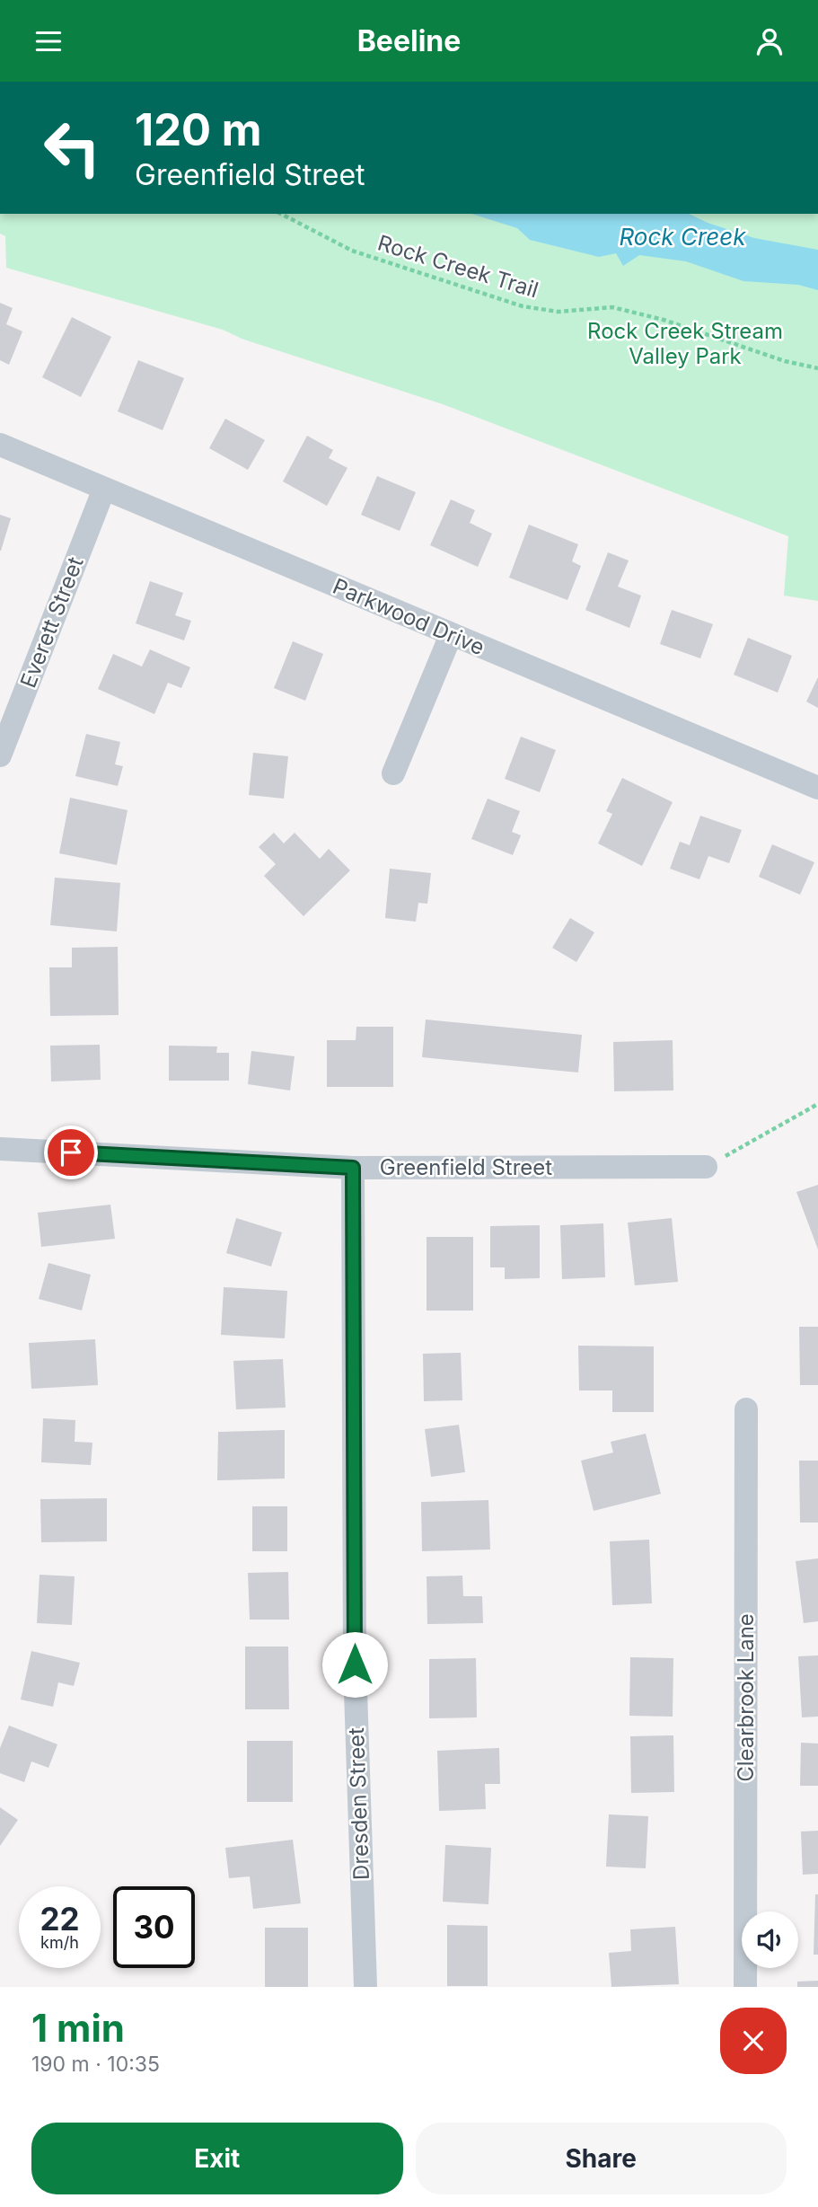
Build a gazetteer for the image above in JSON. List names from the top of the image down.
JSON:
{
  "streets": {
    "street": [
      "Parkwood Drive",
      "Everett Street",
      "Greenfield Street",
      "Clearbrook Lane",
      "Dresden Street"
    ],
    "path": ["Rock Creek Trail"]
  },
  "crossings": [
    ["Parkwood Drive", "Everett Street"],
    ["Greenfield Street", "Dresden Street"]
  ],
  "water": ["Rock Creek"],
  "parks": ["Rock Creek Stream Valley Park"],
  "page": {
    "header": "Beeline",
    "turn": ["120 m", "Greenfield Street"],
    "speed": "22 km/h",
    "limit": "30",
    "heading": ["1 min", "190 m · 10:35"],
    "buttons": ["Exit", "Share"]
  }
}
